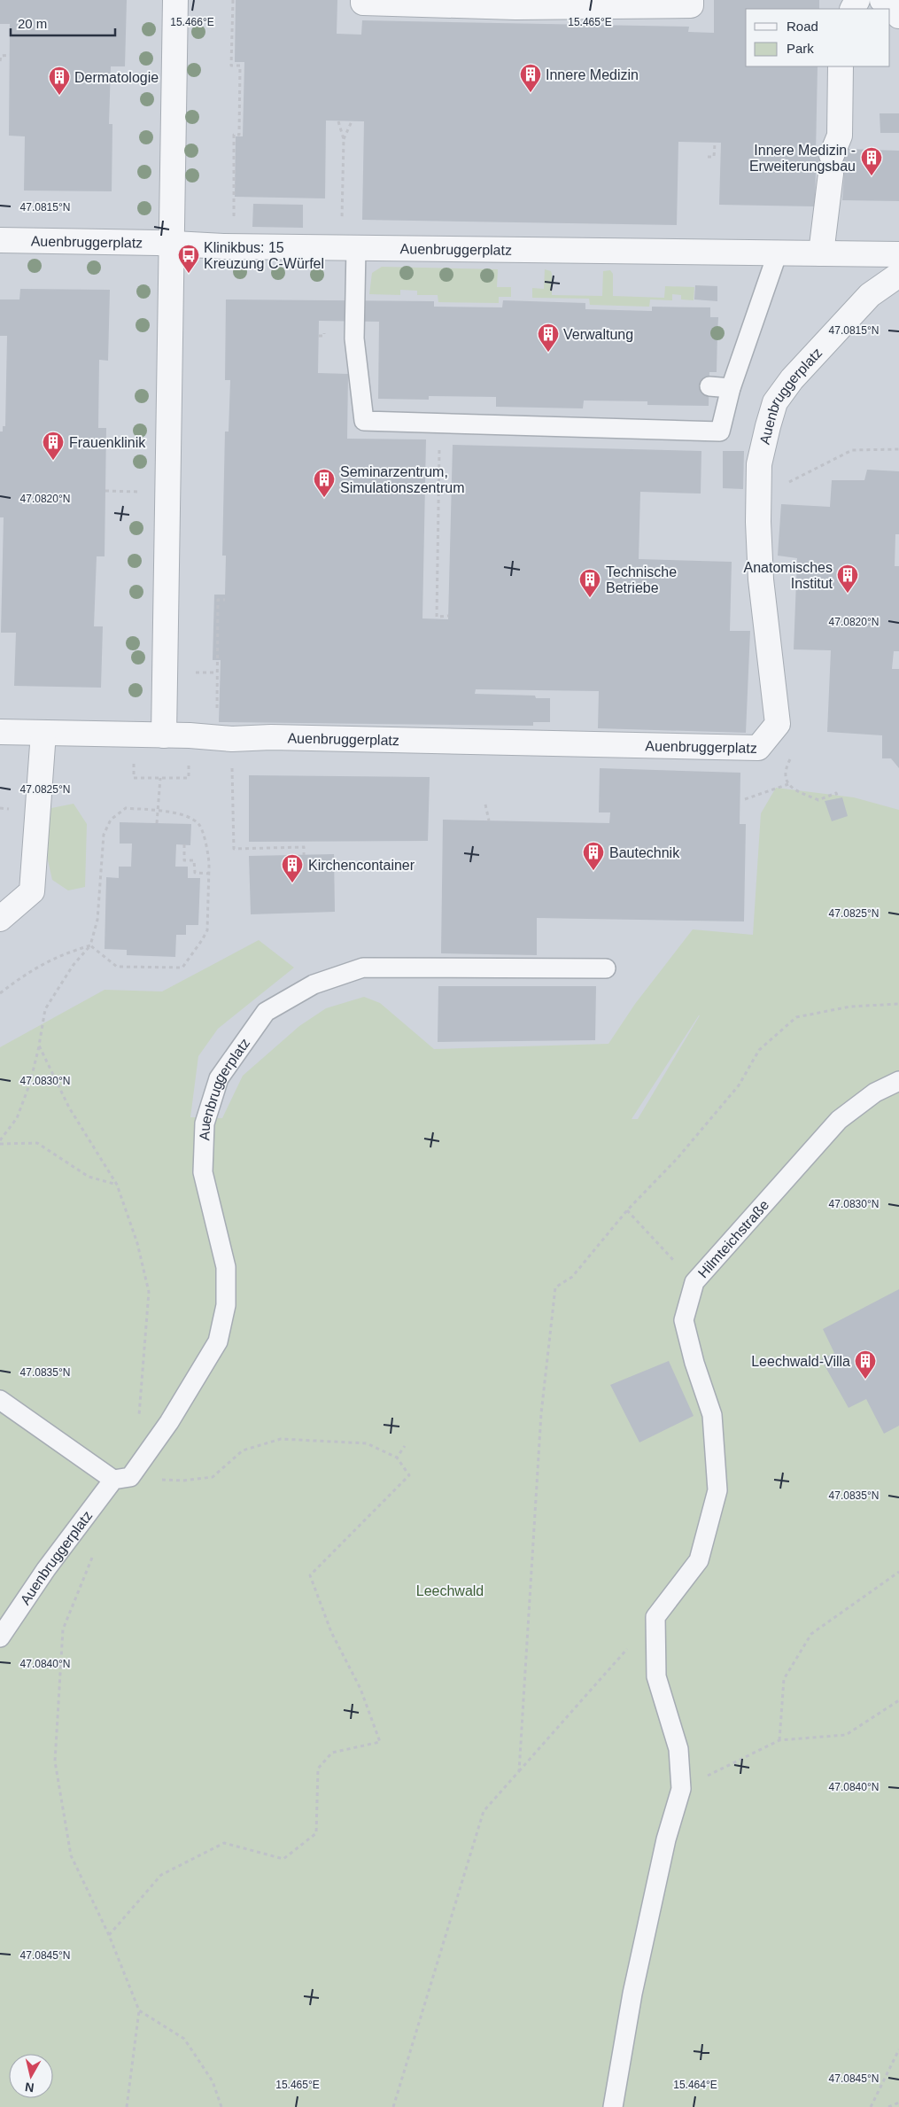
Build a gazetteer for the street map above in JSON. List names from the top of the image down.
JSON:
{
  "streets": {
    "street": ["Auenbruggerplatz"],
    "lane": ["Hilmteichstraße"]
  },
  "parks": ["Leechwald"],
  "places": {
    "building": [
      "Innere Medizin",
      "Dermatologie",
      "Innere Medizin - Erweiterungsbau",
      "Verwaltung",
      "Frauenklinik",
      "Seminarzentrum, Simulationszentrum",
      "Anatomisches Institut",
      "Technische Betriebe",
      "Bautechnik",
      "Kirchencontainer",
      "Leechwald-Villa"
    ],
    "bus stop": ["Klinikbus: 15 Kreuzung C-Würfel"]
  },
  "legend": ["Road", "Park"],
  "scale_bar": "20 m",
  "north": "bottom",
  "coordinates": [
    "15.466°E",
    "15.465°E",
    "47.0815°N",
    "47.0820°N",
    "47.0825°N",
    "47.0830°N",
    "47.0835°N",
    "47.0840°N",
    "47.0845°N",
    "15.464°E"
  ]
}
